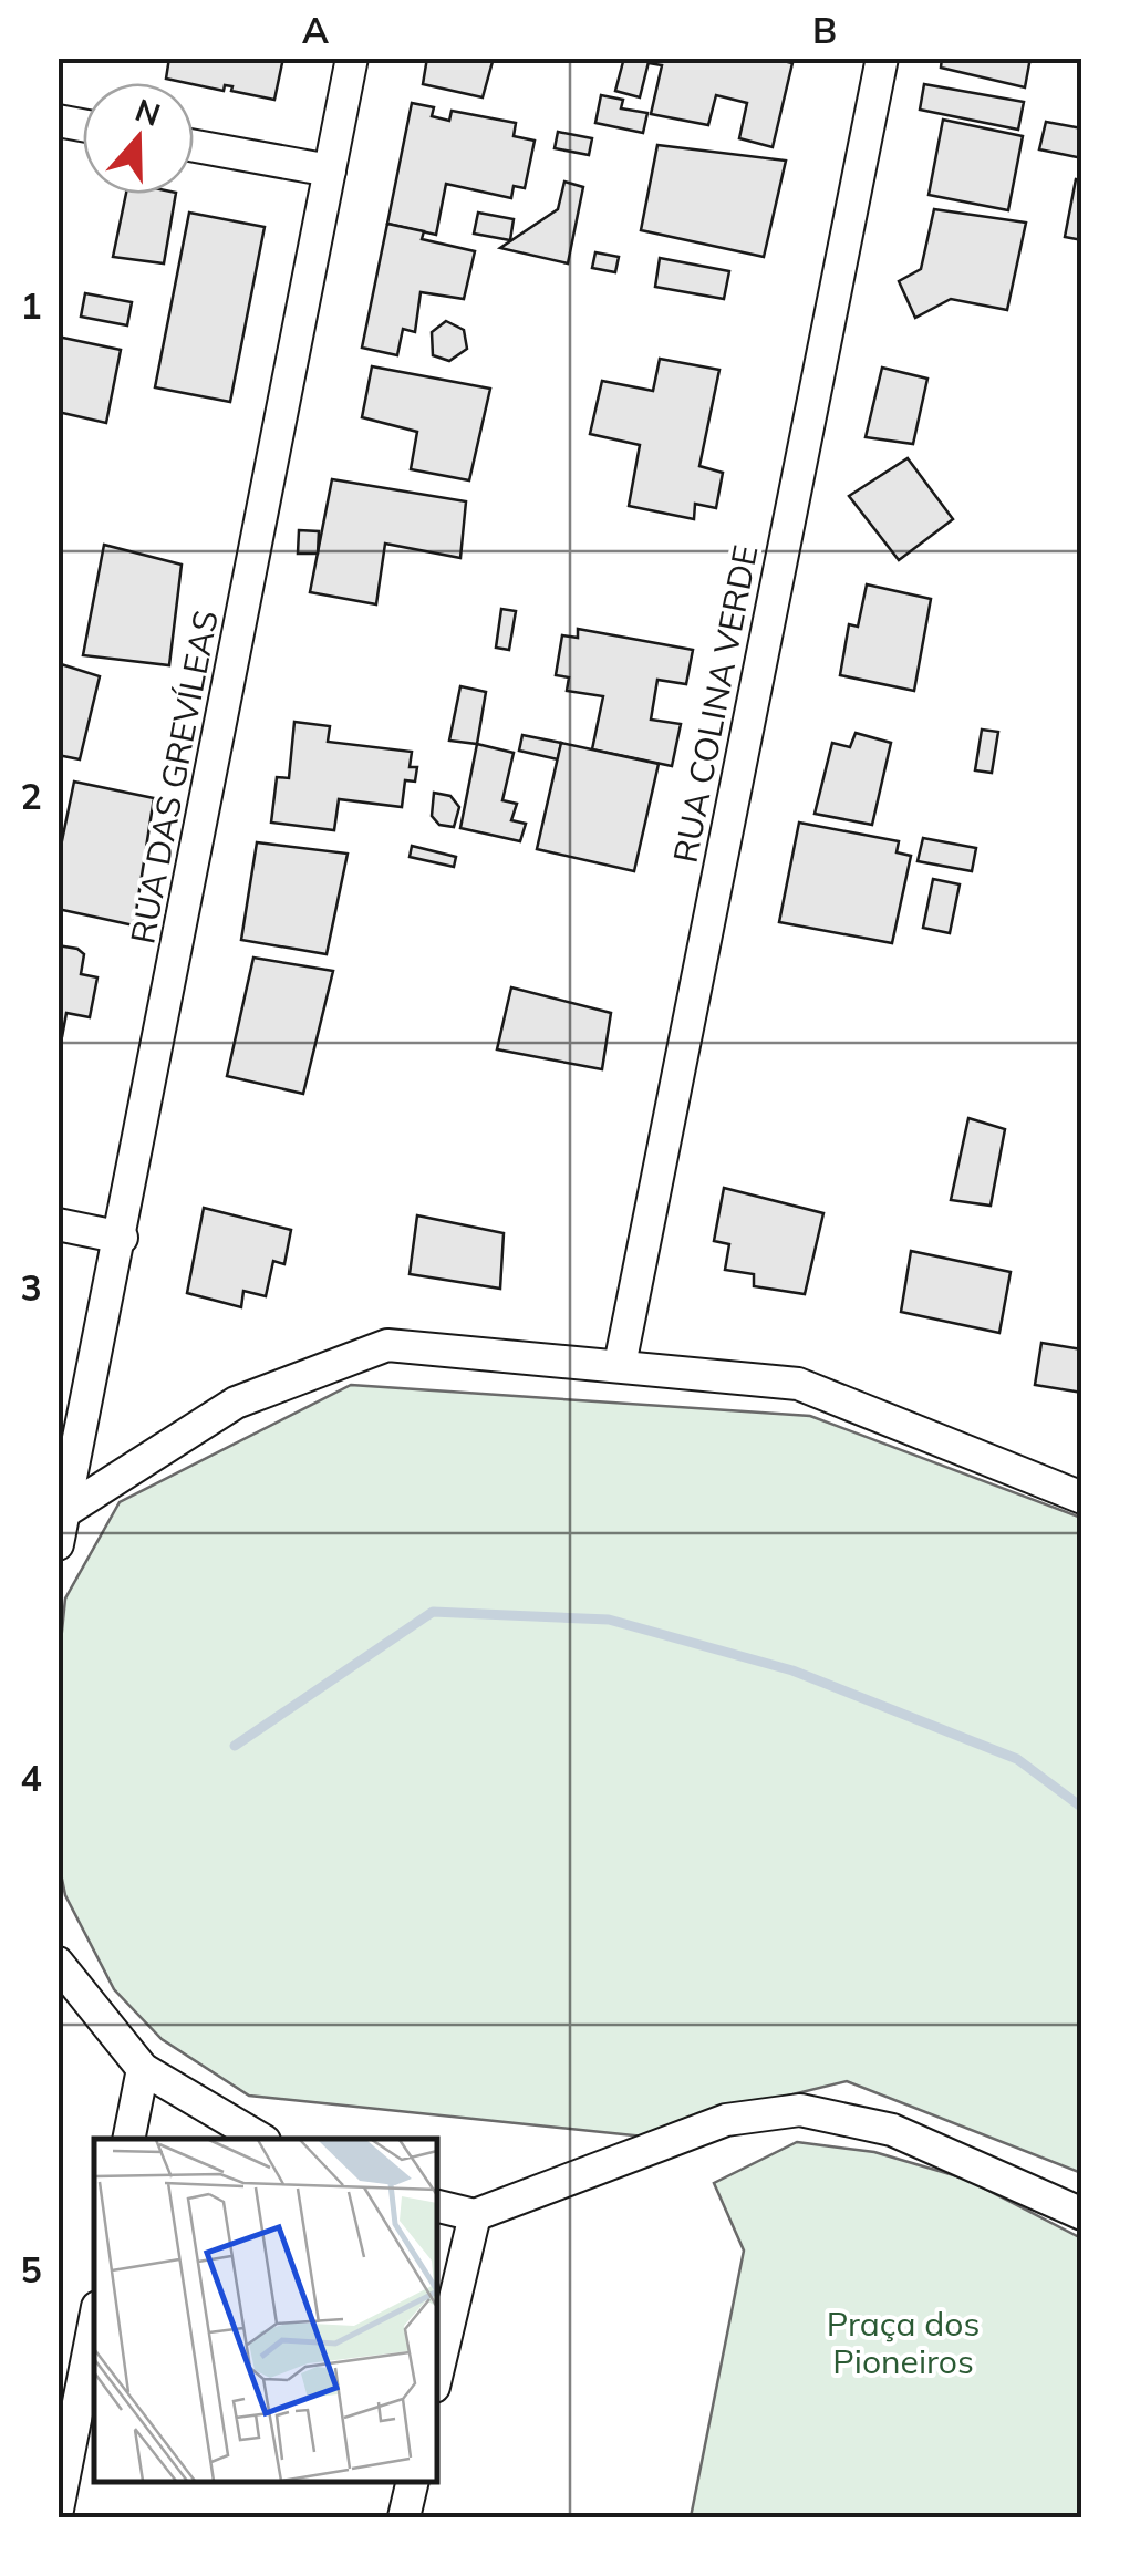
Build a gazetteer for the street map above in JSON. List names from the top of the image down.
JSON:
{
  "streets": {
    "street": ["RUA COLINA VERDE", "RUA DAS GREVÍLEAS"]
  },
  "parks": ["Praça dos Pioneiros"],
  "north": "top",
  "grid": {
    "columns": ["A", "B"],
    "rows": [
      "1",
      "2",
      "3",
      "4",
      "5"
    ]
  }
}
